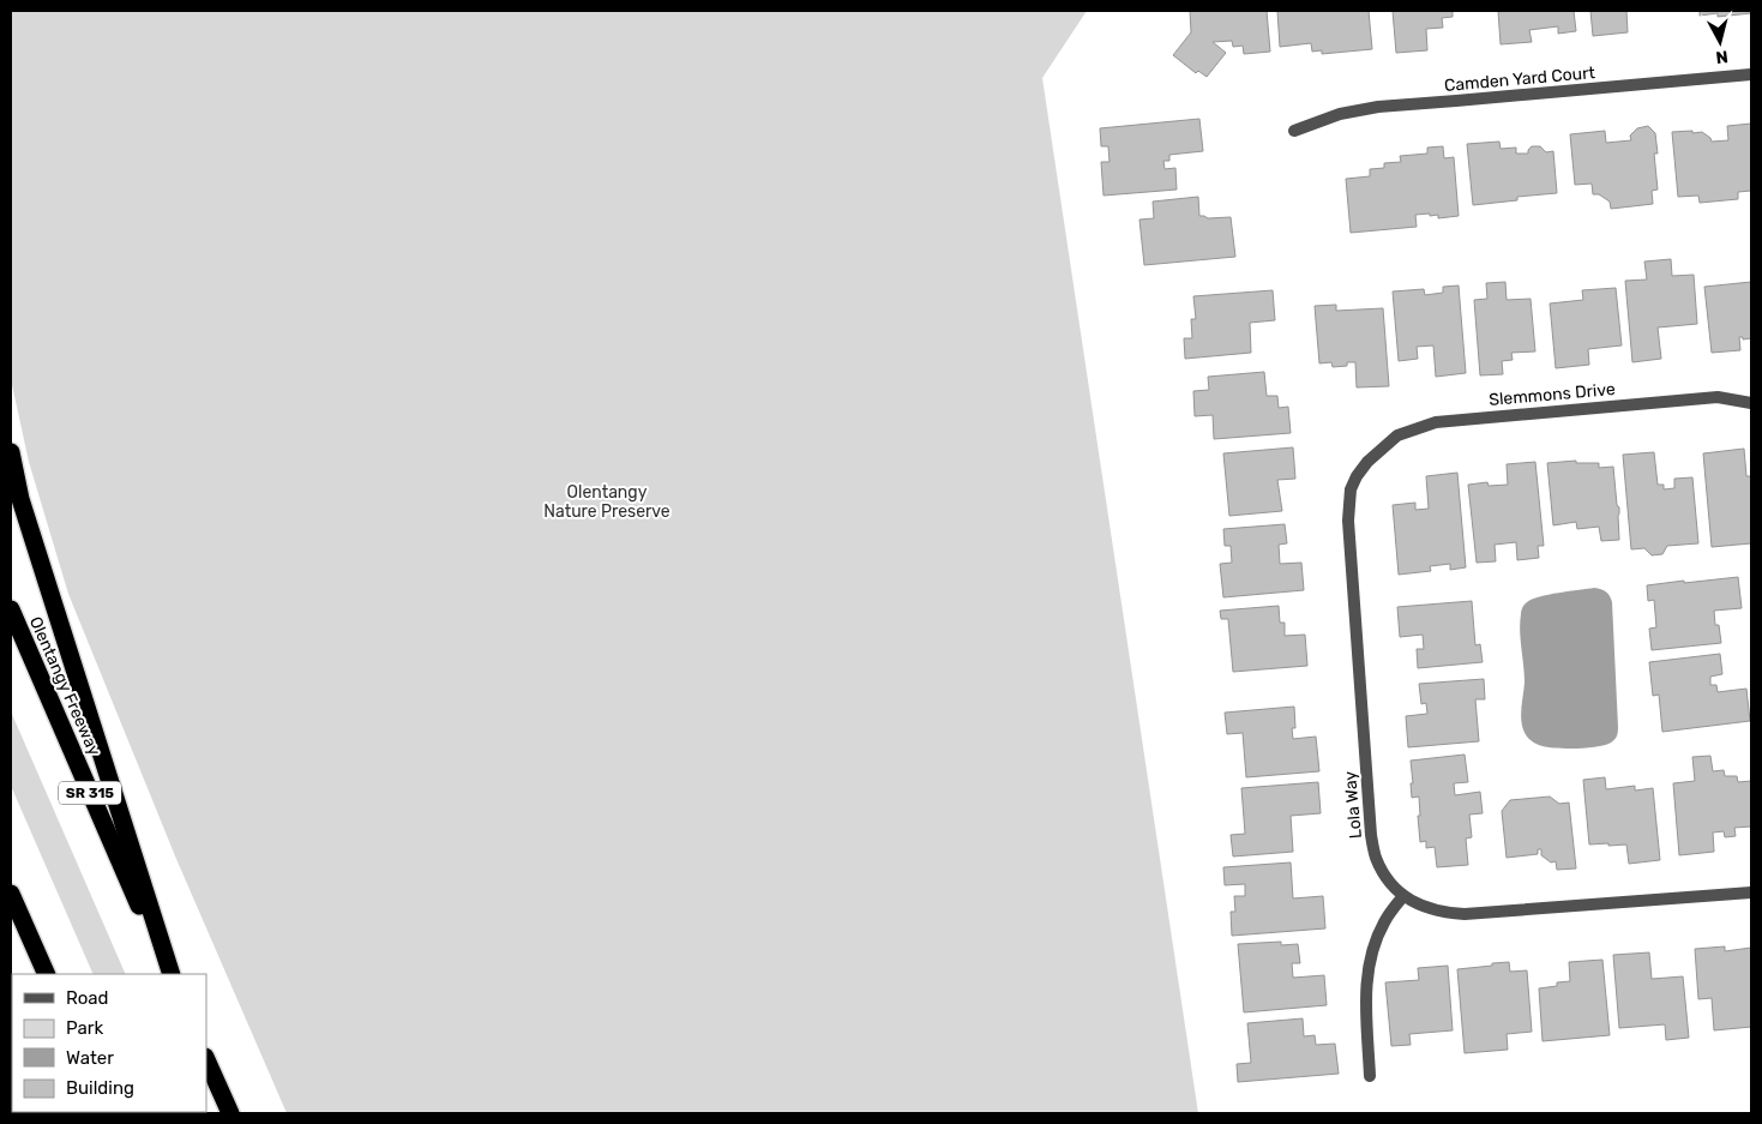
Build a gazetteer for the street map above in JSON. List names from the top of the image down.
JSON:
{
  "streets": {
    "highway": ["Olentangy Freeway", "SR 315"],
    "street": ["Camden Yard Court", "Slemmons Drive", "Lola Way"]
  },
  "crossings": [
    ["Slemmons Drive", "Lola Way"]
  ],
  "parks": ["Olentangy Nature Preserve"],
  "legend": [
    "Road",
    "Park",
    "Water",
    "Building"
  ],
  "north": "bottom"
}
